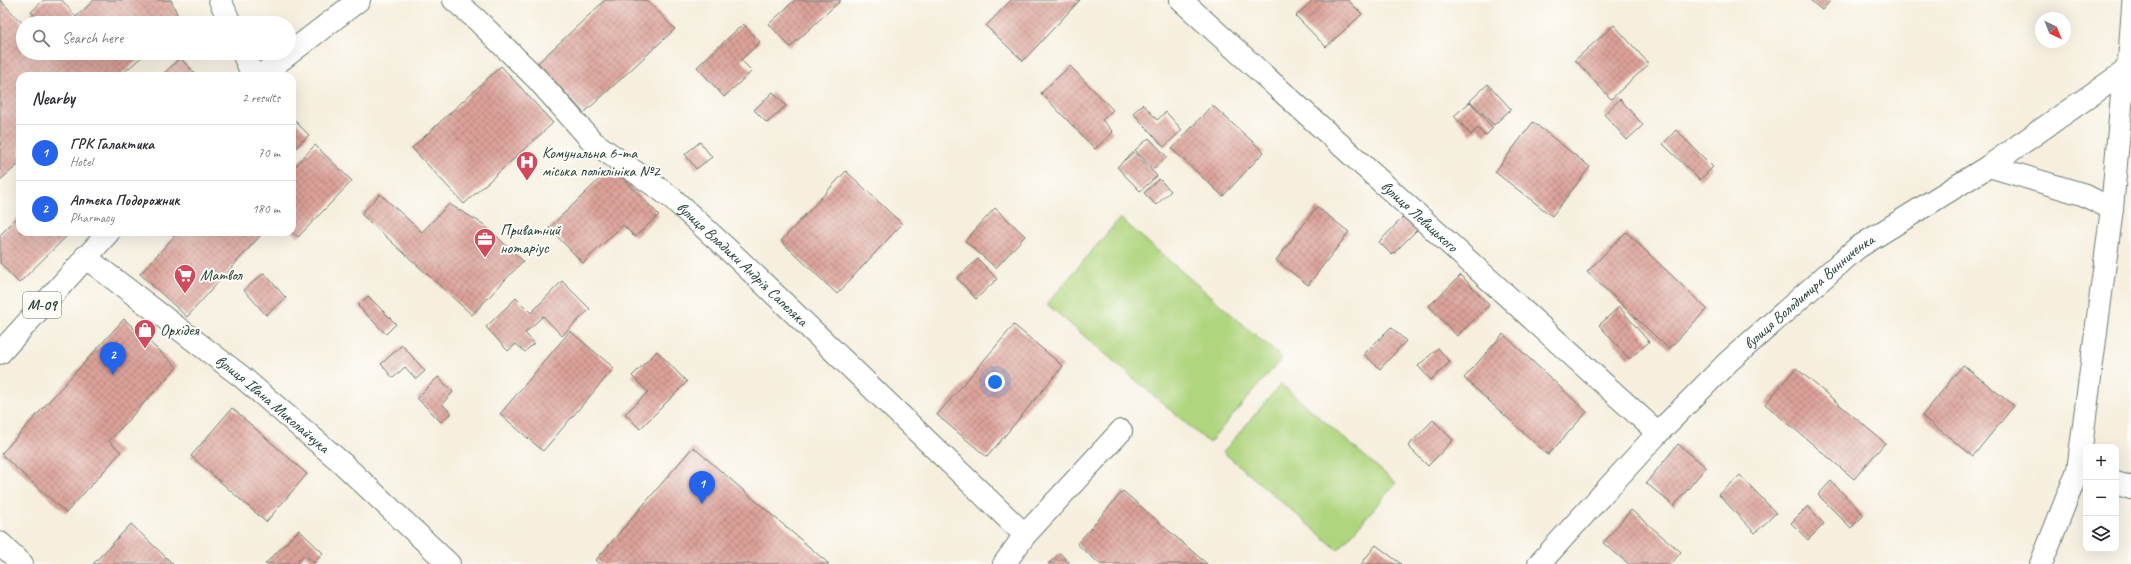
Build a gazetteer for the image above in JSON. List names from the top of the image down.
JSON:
{
  "streets": {
    "street": [
      "вулиця Левицького",
      "вулиця Владики Андрія Сапеляка",
      "вулиця Володимира Винниченка",
      "М-09",
      "вулиця Івана Миколайчука"
    ]
  },
  "crossings": [
    ["вулиця Левицького", "вулиця Володимира Винниченка"],
    ["М-09", "вулиця Івана Миколайчука"]
  ],
  "places": {
    "hospital": ["Комунальна 6-та міська поліклініка №2"],
    "office": ["Приватний нотаріус"],
    "supermarket": ["Матвол"],
    "shop": ["Орхідея"]
  },
  "north": "bottom right",
  "page": {
    "search": "Search here",
    "heading": ["Nearby", "2 results"],
    "list": [
      {
        "mark": "1",
        "name": "ГРК Галактика",
        "note": "Hotel",
        "value": "70 m"
      },
      {
        "mark": "2",
        "name": "Аптека Подорожник",
        "note": "Pharmacy",
        "value": "180 m"
      }
    ],
    "pins": ["2", "1"],
    "map_buttons": ["+", "−"]
  }
}
